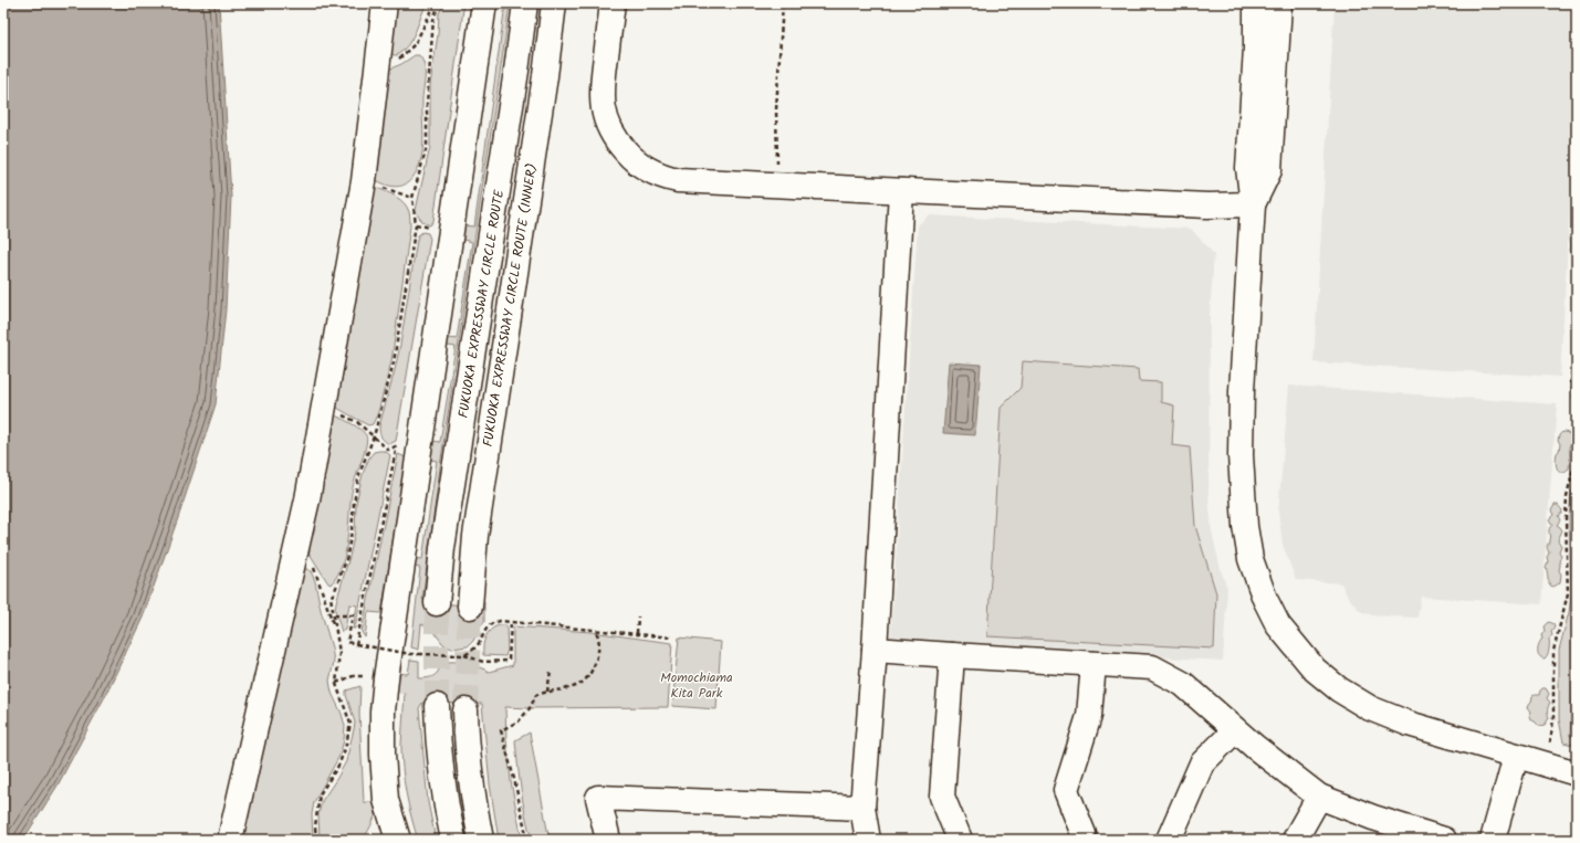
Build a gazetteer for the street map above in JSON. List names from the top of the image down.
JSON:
{
  "streets": {
    "main road": ["FUKUOKA EXPRESSWAY CIRCLE ROUTE", "FUKUOKA EXPRESSWAY CIRCLE ROUTE (INNER)"]
  },
  "parks": ["Momochiama Kita Park"]
}
